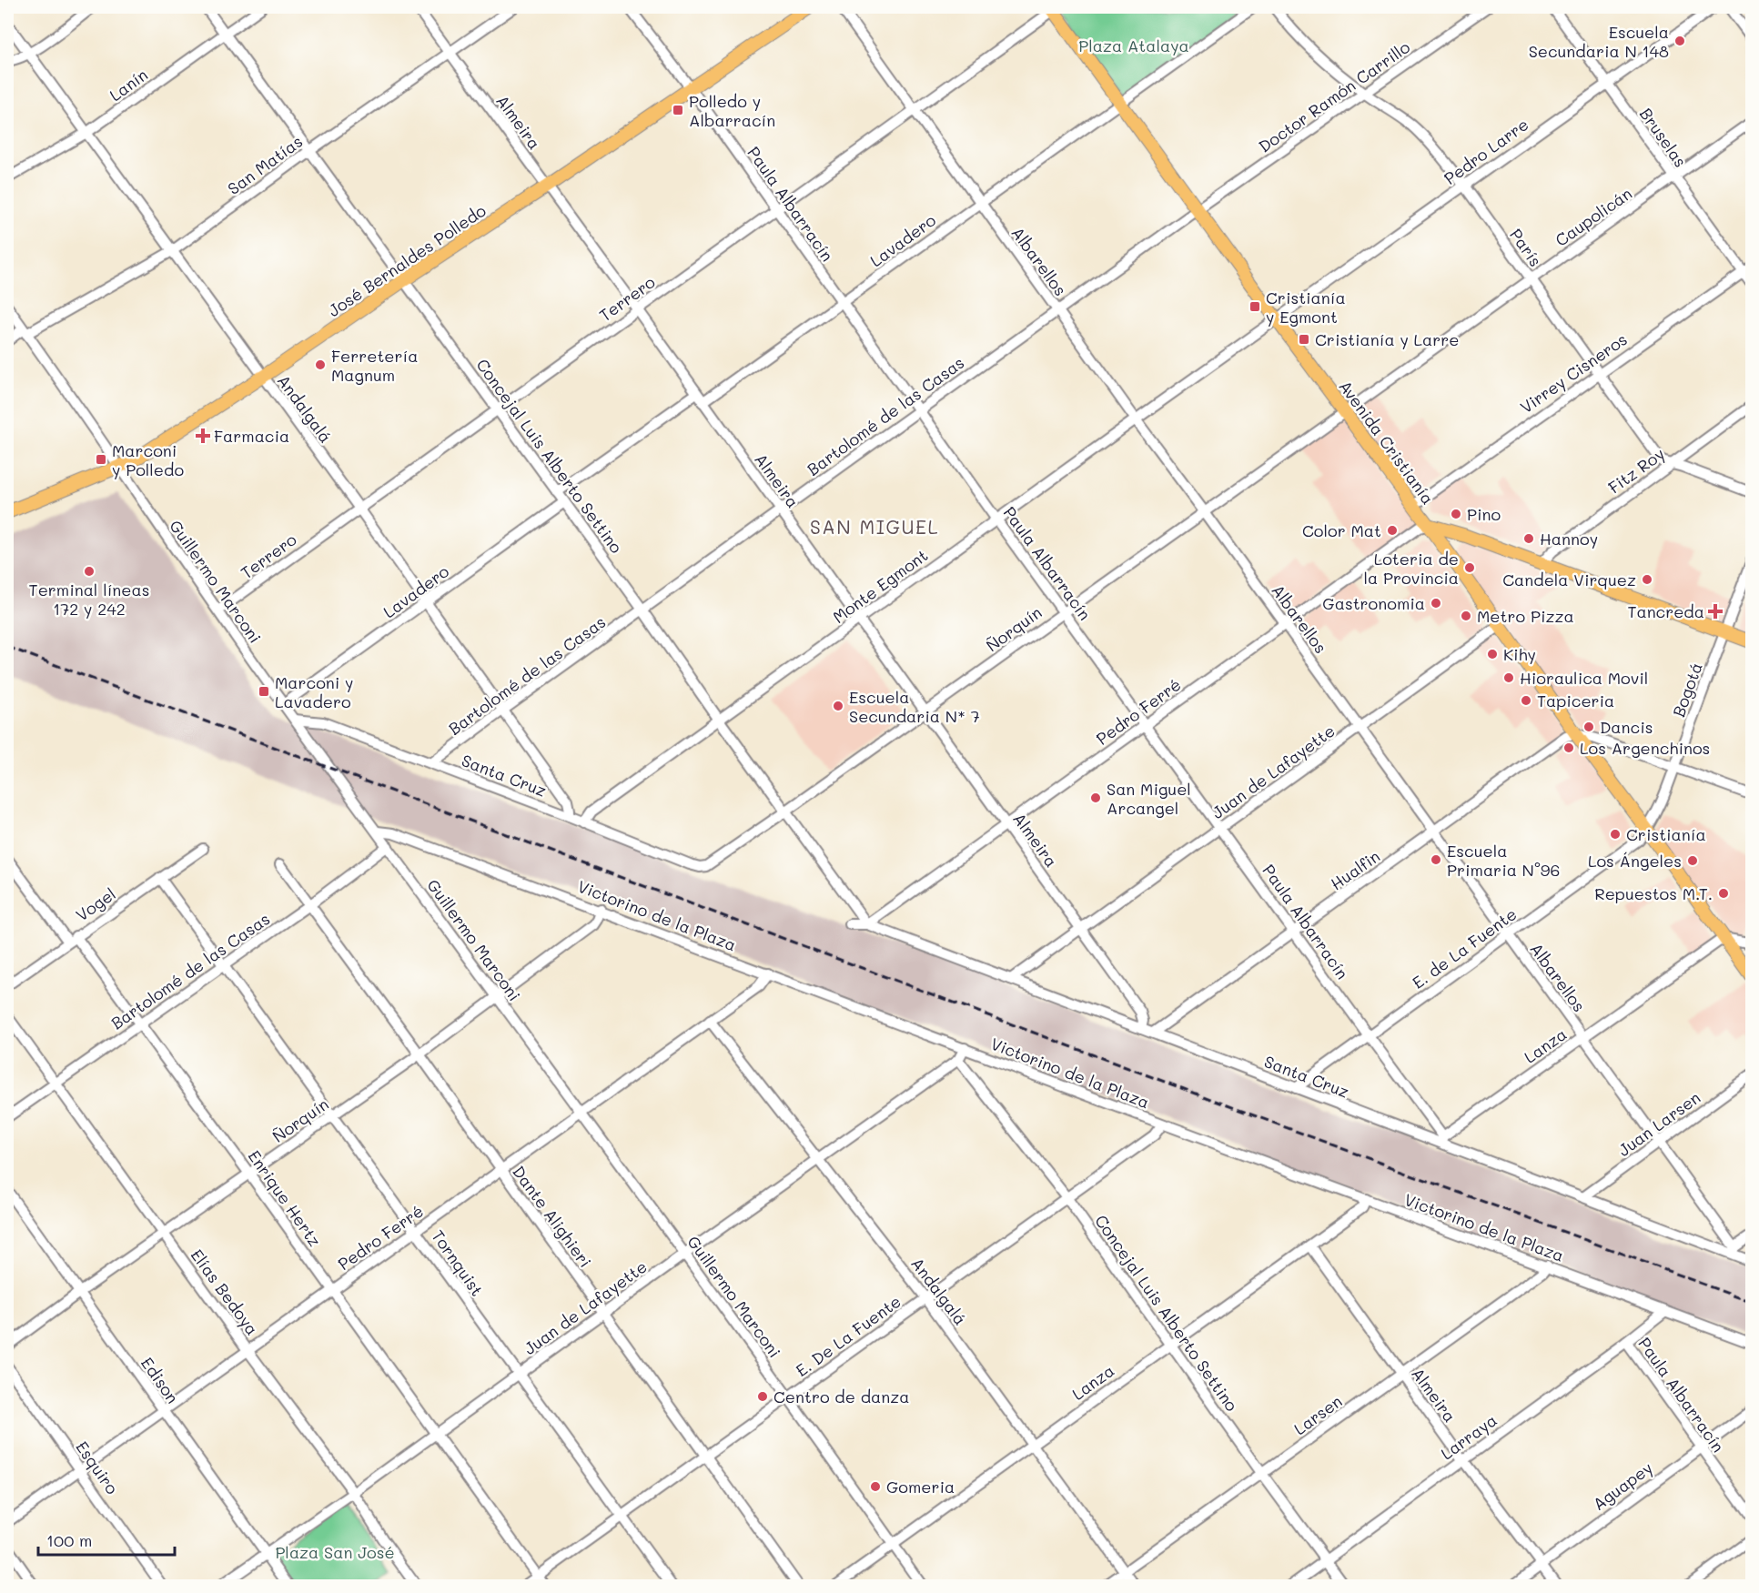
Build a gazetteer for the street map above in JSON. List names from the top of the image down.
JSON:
{
  "streets": {
    "main road": ["José Bernaldes Polledo", "Avenida Cristianía"],
    "street": [
      "Lanín",
      "Doctor Ramón Carrillo",
      "Almeira",
      "Bruselas",
      "Pedro Larre",
      "San Matías",
      "Paula Albarracín",
      "Caupolicán",
      "Lavadero",
      "París",
      "Albarellos",
      "Terrero",
      "Virrey Cisneros",
      "Andalgalá",
      "Bartolomé de las Casas",
      "Concejal Luis Alberto Settino",
      "Fitz Roy",
      "Guillermo Marconi",
      "Monte Egmont",
      "Ñorquín",
      "Bogotá",
      "Pedro Ferré",
      "Juan de Lafayette",
      "Santa Cruz",
      "Hualfin",
      "Vogel",
      "Victorino de la Plaza",
      "E. de La Fuente",
      "Lanza",
      "Juan Larsen",
      "Enrique Hertz",
      "Dante Alighieri",
      "Tornquist",
      "Elías Bedoya",
      "E. De La Fuente",
      "Edison",
      "Larsen",
      "Larraya",
      "Esquiro",
      "Aguapey"
    ]
  },
  "crossings": [
    ["Lanín", "Andalgalá"],
    ["Lanín", "Concejal Luis Alberto Settino"],
    ["Doctor Ramón Carrillo", "París"],
    ["Doctor Ramón Carrillo", "Bartolomé de las Casas"],
    ["Doctor Ramón Carrillo", "Avenida Cristianía"],
    ["Almeira", "San Matías"],
    ["Almeira", "Lavadero"],
    ["Almeira", "José Bernaldes Polledo"],
    ["Almeira", "Terrero"],
    ["Almeira", "Bartolomé de las Casas"],
    ["Almeira", "Monte Egmont"],
    ["Almeira", "Ñorquín"],
    ["Almeira", "Pedro Ferré"],
    ["Almeira", "Juan de Lafayette"],
    ["Almeira", "Santa Cruz"],
    ["Almeira", "Lanza"],
    ["Almeira", "Larsen"],
    ["Almeira", "Larraya"],
    ["Almeira", "Aguapey"],
    ["Bruselas", "Pedro Larre"],
    ["Bruselas", "Caupolicán"],
    ["Bruselas", "Virrey Cisneros"],
    ["Pedro Larre", "París"],
    ["Pedro Larre", "Avenida Cristianía"],
    ["Pedro Larre", "Monte Egmont"],
    ["San Matías", "Andalgalá"],
    ["San Matías", "Concejal Luis Alberto Settino"],
    ["San Matías", "Guillermo Marconi"],
    ["Paula Albarracín", "Lavadero"],
    ["Paula Albarracín", "José Bernaldes Polledo"],
    ["Paula Albarracín", "Terrero"],
    ["Paula Albarracín", "Bartolomé de las Casas"],
    ["Paula Albarracín", "Monte Egmont"],
    ["Paula Albarracín", "Ñorquín"],
    ["Paula Albarracín", "Pedro Ferré"],
    ["Paula Albarracín", "Juan de Lafayette"],
    ["Paula Albarracín", "Santa Cruz"],
    ["Paula Albarracín", "Hualfin"],
    ["Paula Albarracín", "E. de La Fuente"],
    ["Paula Albarracín", "Lanza"],
    ["Paula Albarracín", "Larraya"],
    ["Paula Albarracín", "Aguapey"],
    ["Caupolicán", "París"],
    ["Caupolicán", "Avenida Cristianía"],
    ["Caupolicán", "Ñorquín"],
    ["Lavadero", "Albarellos"],
    ["Lavadero", "Andalgalá"],
    ["Lavadero", "Avenida Cristianía"],
    ["Lavadero", "Concejal Luis Alberto Settino"],
    ["Lavadero", "Guillermo Marconi"],
    ["París", "Virrey Cisneros"],
    ["París", "Fitz Roy"],
    ["José Bernaldes Polledo", "Andalgalá"],
    ["José Bernaldes Polledo", "Concejal Luis Alberto Settino"],
    ["José Bernaldes Polledo", "Guillermo Marconi"],
    ["Albarellos", "Terrero"],
    ["Albarellos", "Bartolomé de las Casas"],
    ["Albarellos", "Monte Egmont"],
    ["Albarellos", "Ñorquín"],
    ["Albarellos", "Pedro Ferré"],
    ["Albarellos", "Juan de Lafayette"],
    ["Albarellos", "Santa Cruz"],
    ["Albarellos", "Hualfin"],
    ["Albarellos", "E. de La Fuente"],
    ["Albarellos", "Lanza"],
    ["Albarellos", "Juan Larsen"],
    ["Terrero", "Andalgalá"],
    ["Terrero", "Avenida Cristianía"],
    ["Terrero", "Concejal Luis Alberto Settino"],
    ["Terrero", "Guillermo Marconi"],
    ["Virrey Cisneros", "Avenida Cristianía"],
    ["Andalgalá", "Bartolomé de las Casas"],
    ["Andalgalá", "Pedro Ferré"],
    ["Andalgalá", "Juan de Lafayette"],
    ["Andalgalá", "Santa Cruz"],
    ["Andalgalá", "Lanza"],
    ["Andalgalá", "E. De La Fuente"],
    ["Andalgalá", "Larsen"],
    ["Bartolomé de las Casas", "Avenida Cristianía"],
    ["Bartolomé de las Casas", "Concejal Luis Alberto Settino"],
    ["Bartolomé de las Casas", "Guillermo Marconi"],
    ["Bartolomé de las Casas", "Santa Cruz"],
    ["Bartolomé de las Casas", "Enrique Hertz"],
    ["Bartolomé de las Casas", "Dante Alighieri"],
    ["Bartolomé de las Casas", "Tornquist"],
    ["Bartolomé de las Casas", "Elías Bedoya"],
    ["Avenida Cristianía", "Monte Egmont"],
    ["Avenida Cristianía", "Ñorquín"],
    ["Avenida Cristianía", "Bogotá"],
    ["Avenida Cristianía", "Pedro Ferré"],
    ["Avenida Cristianía", "Juan de Lafayette"],
    ["Avenida Cristianía", "Hualfin"],
    ["Avenida Cristianía", "E. de La Fuente"],
    ["Avenida Cristianía", "Lanza"],
    ["Concejal Luis Alberto Settino", "Monte Egmont"],
    ["Concejal Luis Alberto Settino", "Ñorquín"],
    ["Concejal Luis Alberto Settino", "Pedro Ferré"],
    ["Concejal Luis Alberto Settino", "Juan de Lafayette"],
    ["Concejal Luis Alberto Settino", "Santa Cruz"],
    ["Concejal Luis Alberto Settino", "Lanza"],
    ["Concejal Luis Alberto Settino", "E. De La Fuente"],
    ["Concejal Luis Alberto Settino", "Larsen"],
    ["Concejal Luis Alberto Settino", "Larraya"],
    ["Guillermo Marconi", "Ñorquín"],
    ["Guillermo Marconi", "Pedro Ferré"],
    ["Guillermo Marconi", "Juan de Lafayette"],
    ["Guillermo Marconi", "Santa Cruz"],
    ["Guillermo Marconi", "Victorino de la Plaza"],
    ["Guillermo Marconi", "Lanza"],
    ["Guillermo Marconi", "E. De La Fuente"],
    ["Monte Egmont", "Santa Cruz"],
    ["Ñorquín", "Santa Cruz"],
    ["Ñorquín", "Victorino de la Plaza"],
    ["Ñorquín", "Enrique Hertz"],
    ["Ñorquín", "Dante Alighieri"],
    ["Ñorquín", "Tornquist"],
    ["Ñorquín", "Elías Bedoya"],
    ["Ñorquín", "Edison"],
    ["Bogotá", "E. de La Fuente"],
    ["Pedro Ferré", "Santa Cruz"],
    ["Pedro Ferré", "Victorino de la Plaza"],
    ["Pedro Ferré", "Enrique Hertz"],
    ["Pedro Ferré", "Dante Alighieri"],
    ["Pedro Ferré", "Tornquist"],
    ["Pedro Ferré", "Elías Bedoya"],
    ["Pedro Ferré", "Edison"],
    ["Pedro Ferré", "Esquiro"],
    ["Juan de Lafayette", "Santa Cruz"],
    ["Juan de Lafayette", "Victorino de la Plaza"],
    ["Juan de Lafayette", "Enrique Hertz"],
    ["Juan de Lafayette", "Dante Alighieri"],
    ["Juan de Lafayette", "Tornquist"],
    ["Juan de Lafayette", "Elías Bedoya"],
    ["Juan de Lafayette", "Edison"],
    ["Santa Cruz", "Hualfin"],
    ["Santa Cruz", "E. de La Fuente"],
    ["Santa Cruz", "Lanza"],
    ["Santa Cruz", "Juan Larsen"],
    ["Vogel", "Enrique Hertz"],
    ["Vogel", "Tornquist"],
    ["Victorino de la Plaza", "Lanza"],
    ["Victorino de la Plaza", "E. De La Fuente"],
    ["Victorino de la Plaza", "Larsen"],
    ["Victorino de la Plaza", "Larraya"],
    ["Enrique Hertz", "E. De La Fuente"],
    ["Dante Alighieri", "E. De La Fuente"],
    ["Tornquist", "E. De La Fuente"]
  ],
  "districts": ["SAN MIGUEL"],
  "parks": ["Plaza Atalaya", "Plaza San José"],
  "places": {
    "other": [
      "Escuela Secundaria N 148",
      "Ferretería Magnum",
      "Pino",
      "Color Mat",
      "Hannoy",
      "Loteria de la Provincia",
      "Terminal líneas 172 y 242",
      "Candela Virquez",
      "Gastronomia",
      "Metro Pizza",
      "Kihy",
      "Hioraulica Movil",
      "Tapiceria",
      "Escuela Secundaria N* 7",
      "Dancis",
      "Los Argenchinos",
      "San Miguel Arcangel",
      "Cristianía",
      "Escuela Primaria N°96",
      "Los Ángeles",
      "Repuestos M.T.",
      "Centro de danza",
      "Gomeria"
    ],
    "transit": [
      "Polledo y Albarracín",
      "Cristianía y Egmont",
      "Cristianía y Larre",
      "Marconi y Polledo",
      "Marconi y Lavadero"
    ],
    "health": ["Farmacia", "Tancreda"]
  },
  "scale_bar": "100 m"
}
